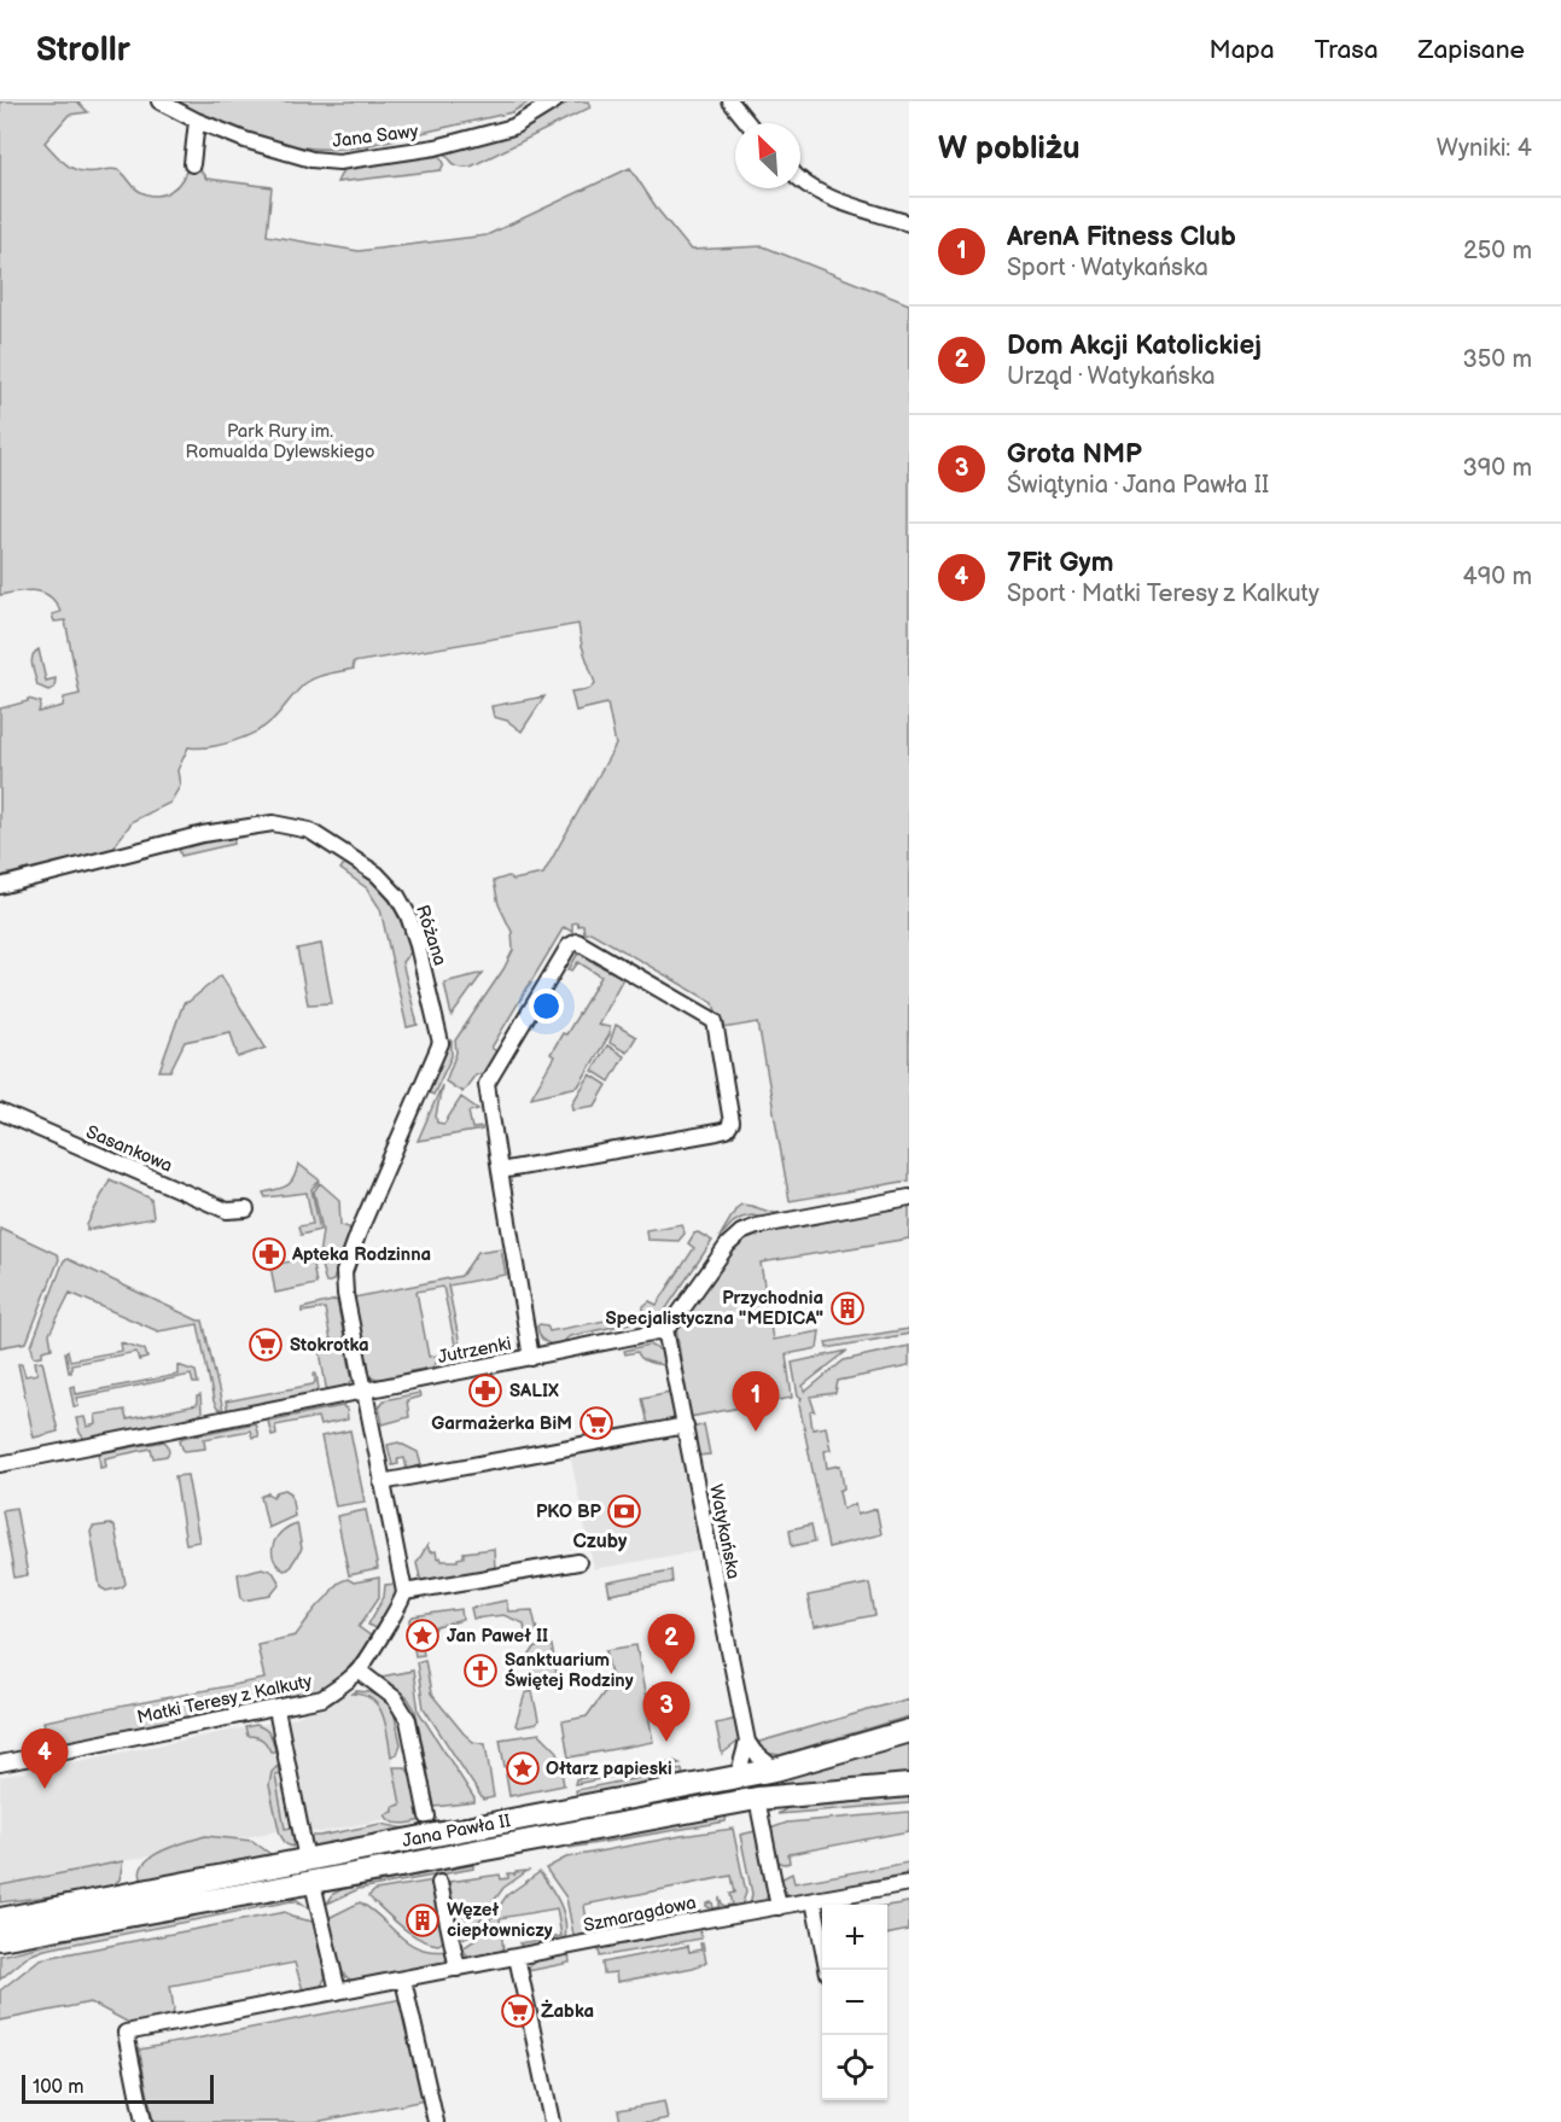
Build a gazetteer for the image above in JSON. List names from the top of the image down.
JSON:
{
  "streets": {
    "main road": ["Jana Pawła II"],
    "street": [
      "Jana Sawy",
      "Różana",
      "Sasankowa",
      "Jutrzenki",
      "Watykańska",
      "Matki Teresy z Kalkuty",
      "Szmaragdowa"
    ]
  },
  "crossings": [
    ["Różana", "Jutrzenki"],
    ["Jutrzenki", "Watykańska"]
  ],
  "districts": ["Czuby"],
  "parks": ["Park Rury im. Romualda Dylewskiego"],
  "places": {
    "pharmacy": ["Apteka Rodzinna", "SALIX"],
    "building": ["Przychodnia Specjalistyczna \"MEDICA\"", "Węzeł ciepłowniczy"],
    "supermarket": ["Stokrotka", "Garmażerka BiM", "Żabka"],
    "bank": ["PKO BP"],
    "place": ["Jan Paweł II", "Ołtarz papieski"],
    "church": ["Sanktuarium Świętej Rodziny"]
  },
  "scale_bar": "100 m",
  "north": "top left",
  "page": {
    "header": "Strollr",
    "nav": ["Mapa", "Trasa", "Zapisane"],
    "heading": ["W pobliżu", "Wyniki: 4"],
    "list": [
      {
        "mark": "1",
        "name": "ArenA Fitness Club",
        "note": "Sport · Watykańska",
        "value": "250 m"
      },
      {
        "mark": "2",
        "name": "Dom Akcji Katolickiej",
        "note": "Urząd · Watykańska",
        "value": "350 m"
      },
      {
        "mark": "3",
        "name": "Grota NMP",
        "note": "Świątynia · Jana Pawła II",
        "value": "390 m"
      },
      {
        "mark": "4",
        "name": "7Fit Gym",
        "note": "Sport · Matki Teresy z Kalkuty",
        "value": "490 m"
      }
    ],
    "pins": [
      "1",
      "2",
      "3",
      "4"
    ],
    "map_buttons": ["+", "−"],
    "scale": "100 m"
  }
}
